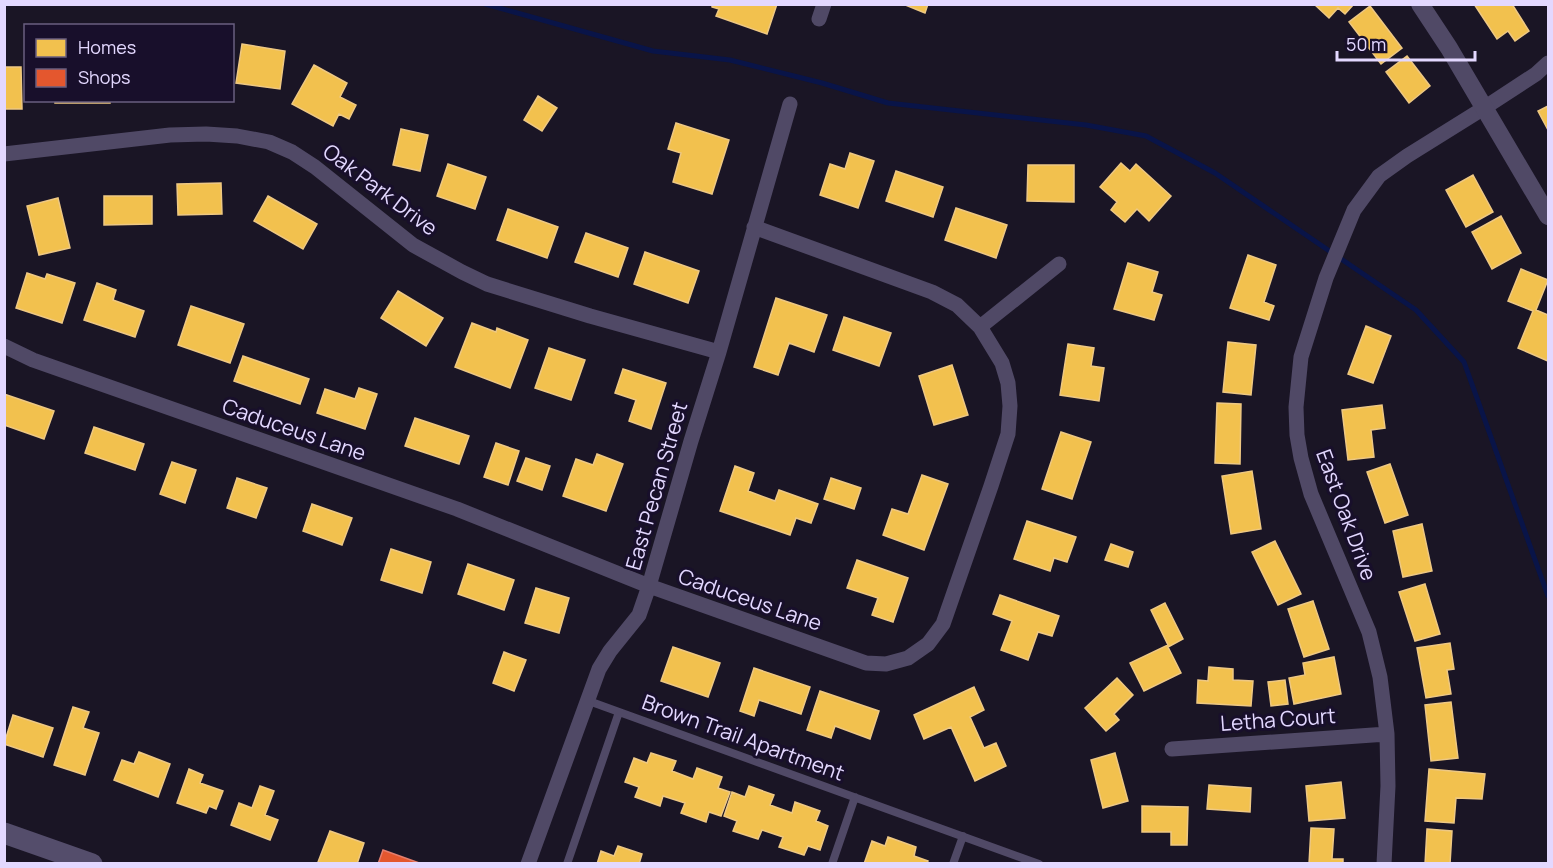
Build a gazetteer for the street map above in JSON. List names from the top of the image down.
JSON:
{
  "streets": {
    "street": [
      "Oak Park Drive",
      "Caduceus Lane",
      "East Pecan Street",
      "East Oak Drive",
      "Letha Court"
    ],
    "lane": ["Brown Trail Apartment"]
  },
  "crossings": [
    ["Oak Park Drive", "East Pecan Street"],
    ["Caduceus Lane", "East Pecan Street"],
    ["East Pecan Street", "Brown Trail Apartment"],
    ["East Oak Drive", "Letha Court"]
  ],
  "legend": ["Homes", "Shops"],
  "scale_bar": "50 m"
}
